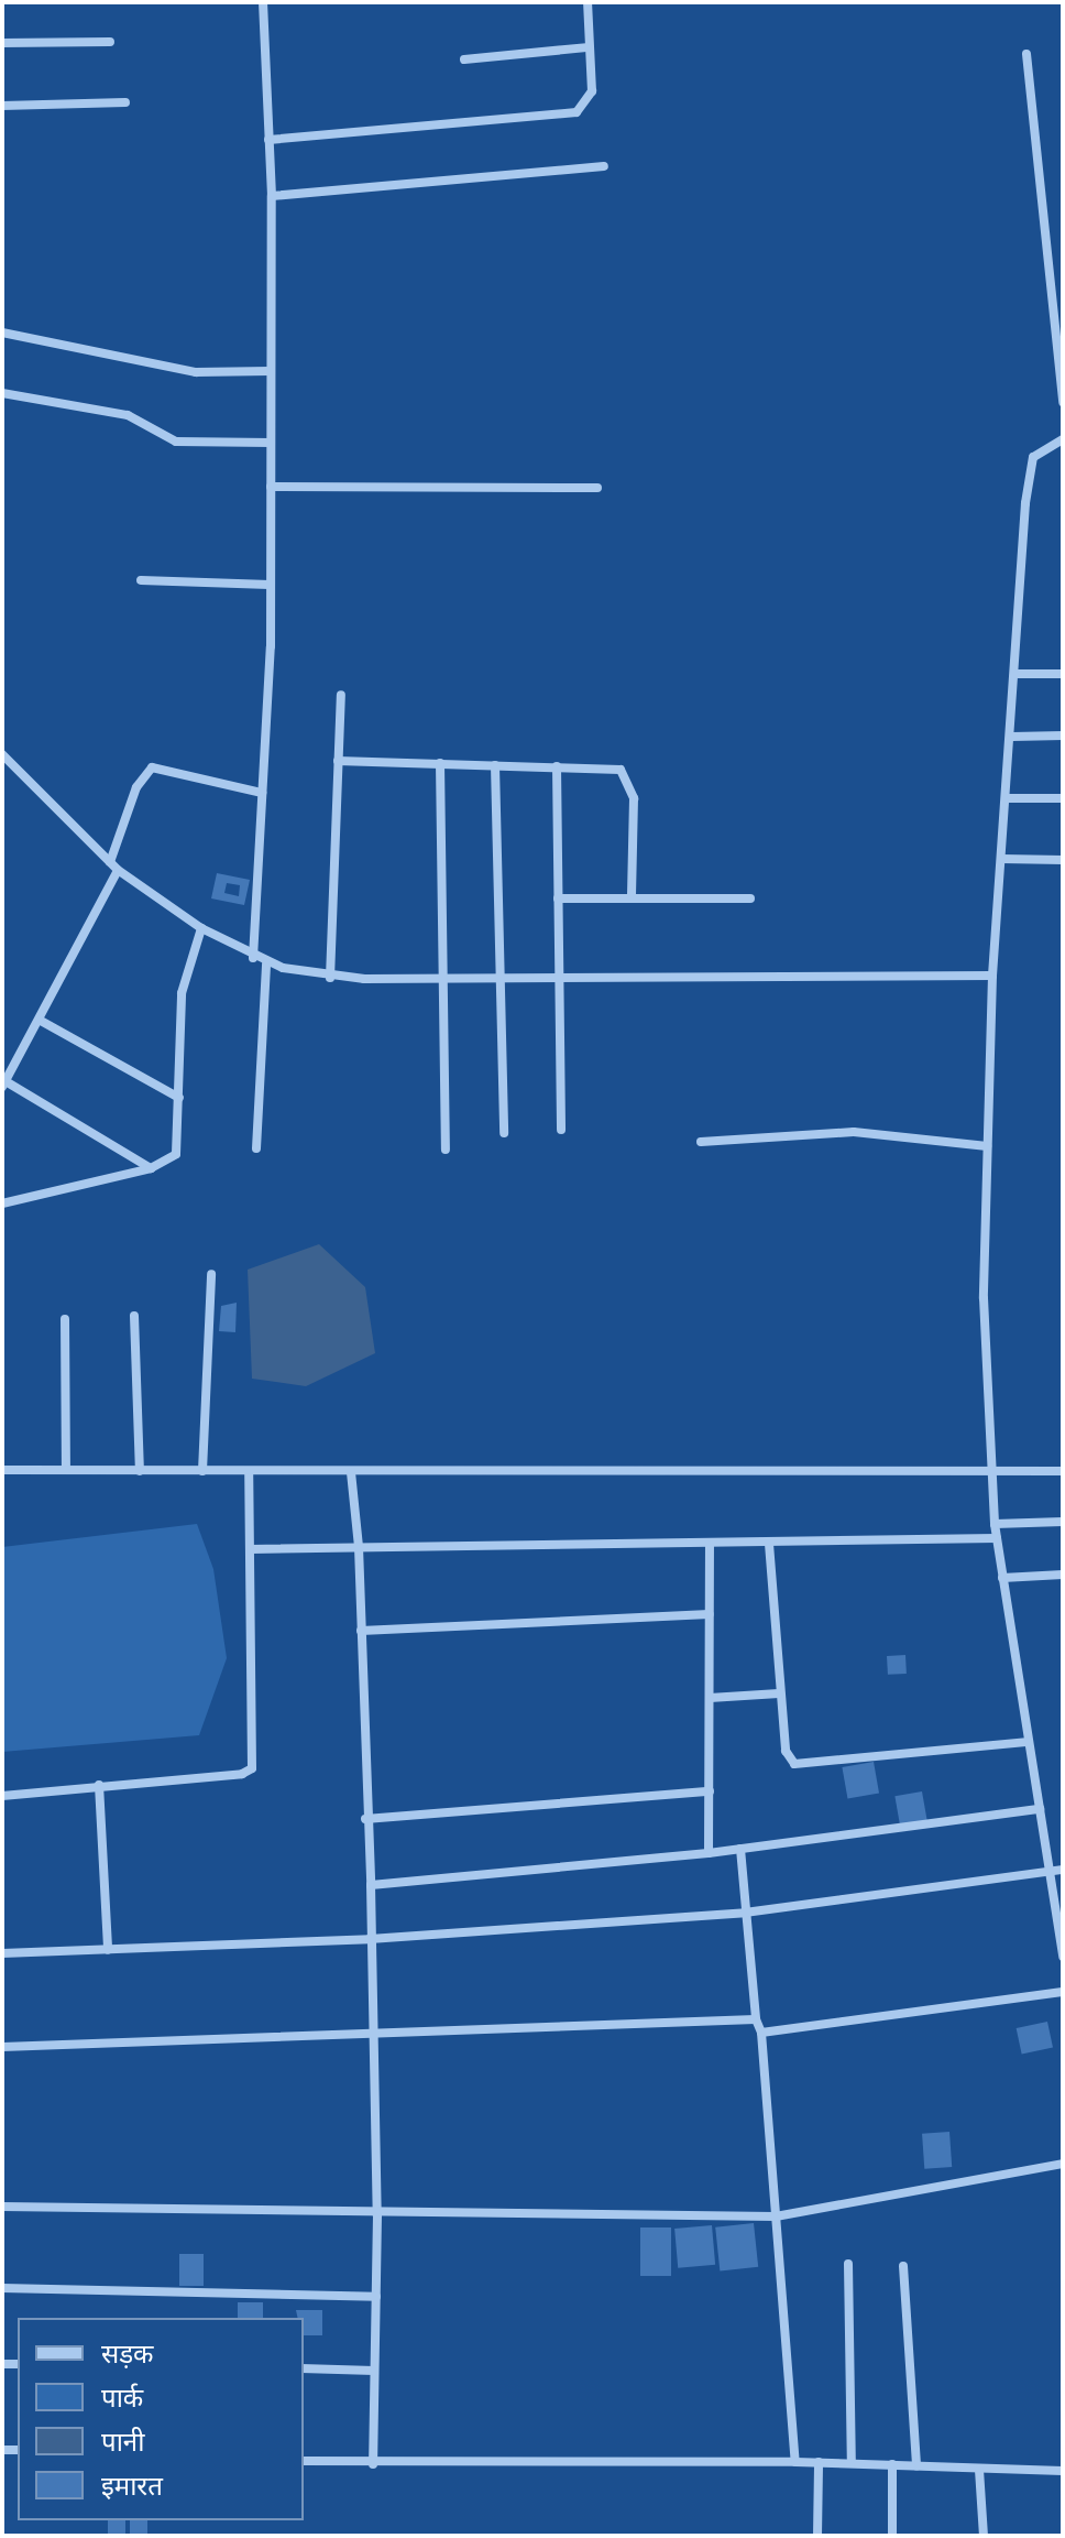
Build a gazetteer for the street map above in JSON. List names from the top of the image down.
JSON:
{
  "legend": [
    "सड़क",
    "पार्क",
    "पानी",
    "इमारत"
  ]
}
